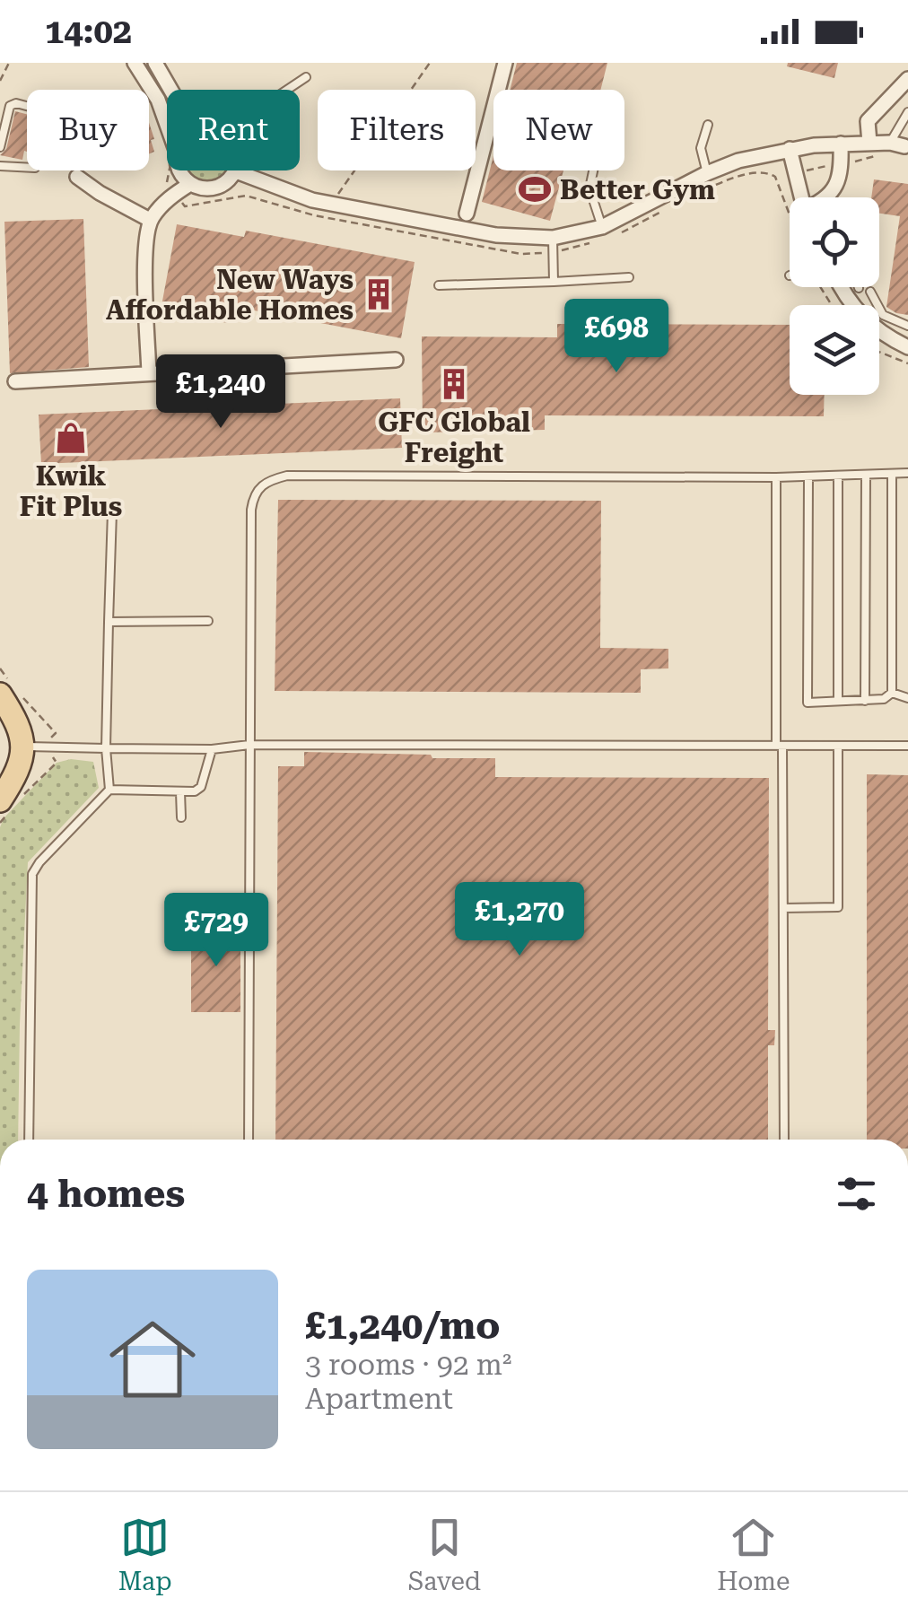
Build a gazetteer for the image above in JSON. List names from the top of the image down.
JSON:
{
  "places": {
    "sports": ["Better Gym"],
    "building": ["New Ways Affordable Homes", "GFC Global Freight"],
    "shop": ["Kwik Fit Plus"]
  },
  "page": {
    "status": "14:02",
    "chip": [
      "Buy",
      "Rent",
      "Filters",
      "New"
    ],
    "price": [
      "£698",
      "£1,240",
      "£1,270",
      "£729"
    ],
    "heading": "4 homes",
    "list": [
      {
        "name": "£1,240/mo",
        "note": "3 rooms · 92 m² · Apartment"
      }
    ],
    "tabs": ["Map", "Saved", "Home"]
  }
}
